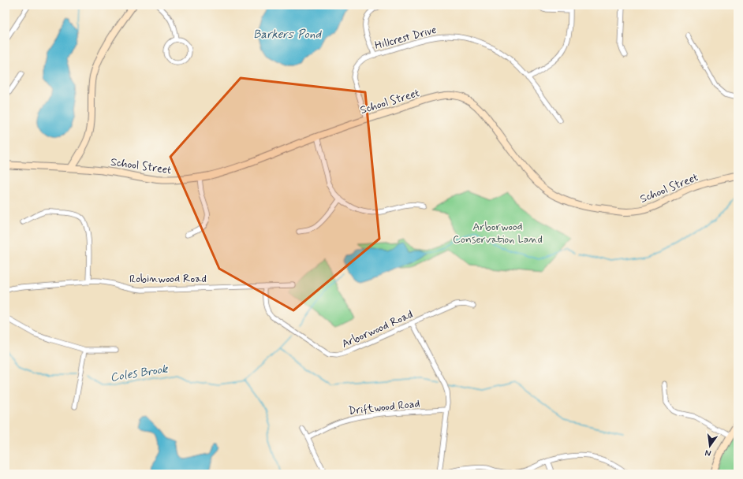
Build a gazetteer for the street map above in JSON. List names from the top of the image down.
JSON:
{
  "streets": {
    "street": [
      "Hillcrest Drive",
      "School Street",
      "Robinwood Road",
      "Arborwood Road",
      "Driftwood Road"
    ]
  },
  "crossings": [
    ["Hillcrest Drive", "School Street"],
    ["Robinwood Road", "Arborwood Road"]
  ],
  "water": ["Barkers Pond", "Coles Brook"],
  "parks": ["Arborwood Conservation Land"],
  "north": "bottom"
}
